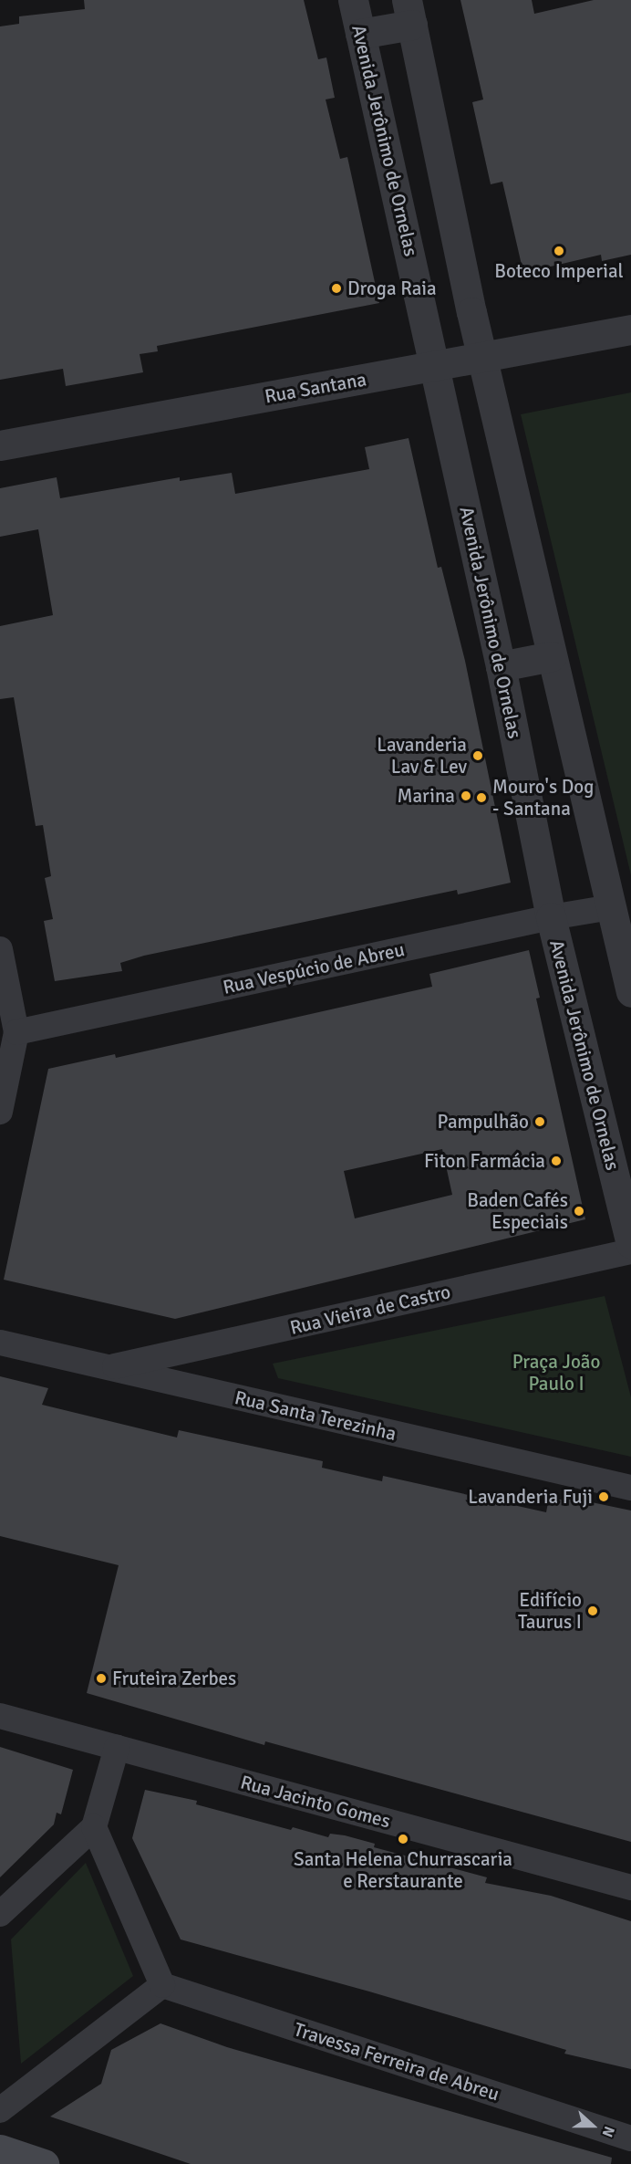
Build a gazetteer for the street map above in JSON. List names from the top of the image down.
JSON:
{
  "streets": {
    "street": [
      "Avenida Jerônimo de Ornelas",
      "Rua Santana",
      "Rua Vespúcio de Abreu",
      "Rua Vieira de Castro",
      "Rua Santa Terezinha",
      "Rua Jacinto Gomes",
      "Travessa Ferreira de Abreu"
    ]
  },
  "crossings": [
    ["Avenida Jerônimo de Ornelas", "Rua Santana"],
    ["Avenida Jerônimo de Ornelas", "Rua Vespúcio de Abreu"],
    ["Rua Vieira de Castro", "Rua Santa Terezinha"]
  ],
  "parks": ["Praça João Paulo I"],
  "places": [
    "Boteco Imperial",
    "Droga Raia",
    "Lavanderia Lav & Lev",
    "Marina",
    "Mouro's Dog - Santana",
    "Pampulhão",
    "Fiton Farmácia",
    "Baden Cafés Especiais",
    "Lavanderia Fuji",
    "Edifício Taurus I",
    "Fruteira Zerbes",
    "Santa Helena Churrascaria e Rerstaurante"
  ],
  "north": "right"
}
